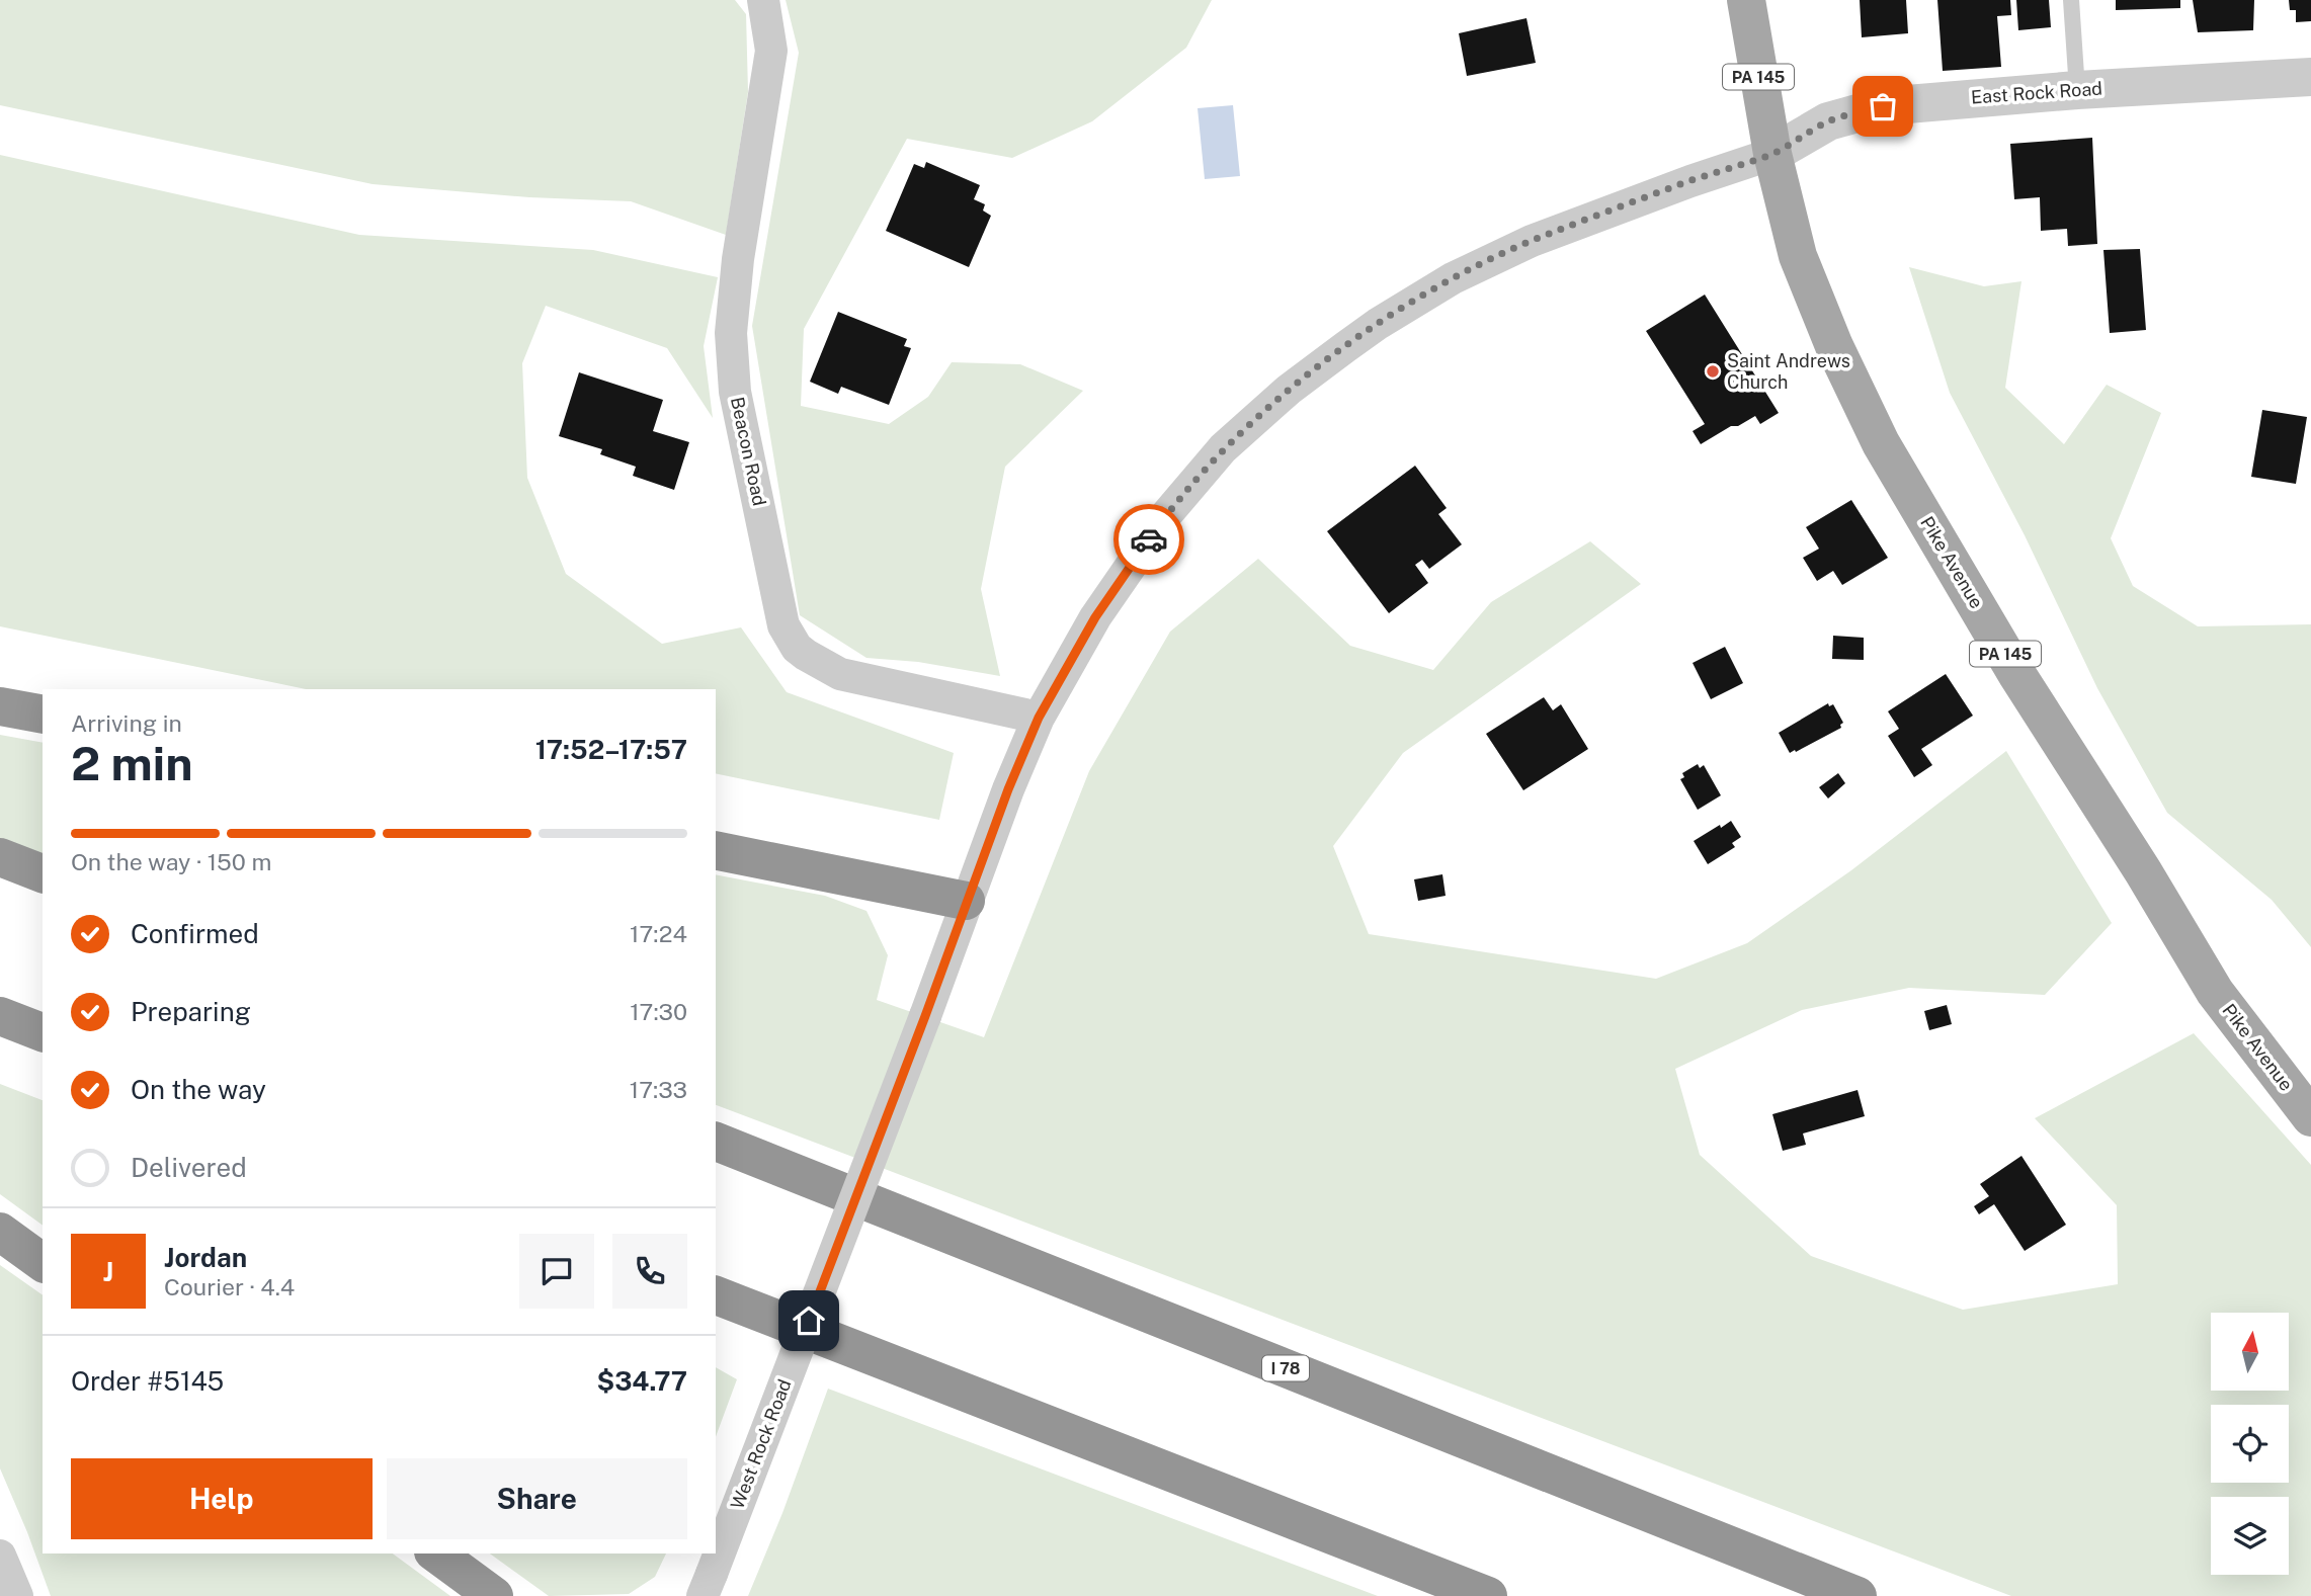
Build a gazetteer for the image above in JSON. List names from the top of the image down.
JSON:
{
  "streets": {
    "highway": ["I 78"],
    "main road": ["PA 145", "Pike Avenue"],
    "street": ["East Rock Road", "Beacon Road", "West Rock Road"]
  },
  "crossings": [
    ["PA 145", "East Rock Road"],
    ["PA 145", "Pike Avenue"],
    ["PA 145", "West Rock Road"],
    ["East Rock Road", "Pike Avenue"],
    ["East Rock Road", "West Rock Road"],
    ["Beacon Road", "West Rock Road"],
    ["Pike Avenue", "West Rock Road"]
  ],
  "places": ["Saint Andrews Church"],
  "north": "top",
  "page": {
    "heading": ["2 min", "Arriving in", "17:52–17:57"],
    "panel": [
      "Jordan",
      "Courier · 4.4",
      "Order #5145",
      "$34.77"
    ],
    "bar": "On the way · 150 m",
    "list": [
      ["Confirmed", "17:24"],
      ["Preparing", "17:30"],
      ["On the way", "17:33"],
      "Delivered"
    ],
    "round": "J",
    "buttons": ["Help", "Share"]
  }
}
